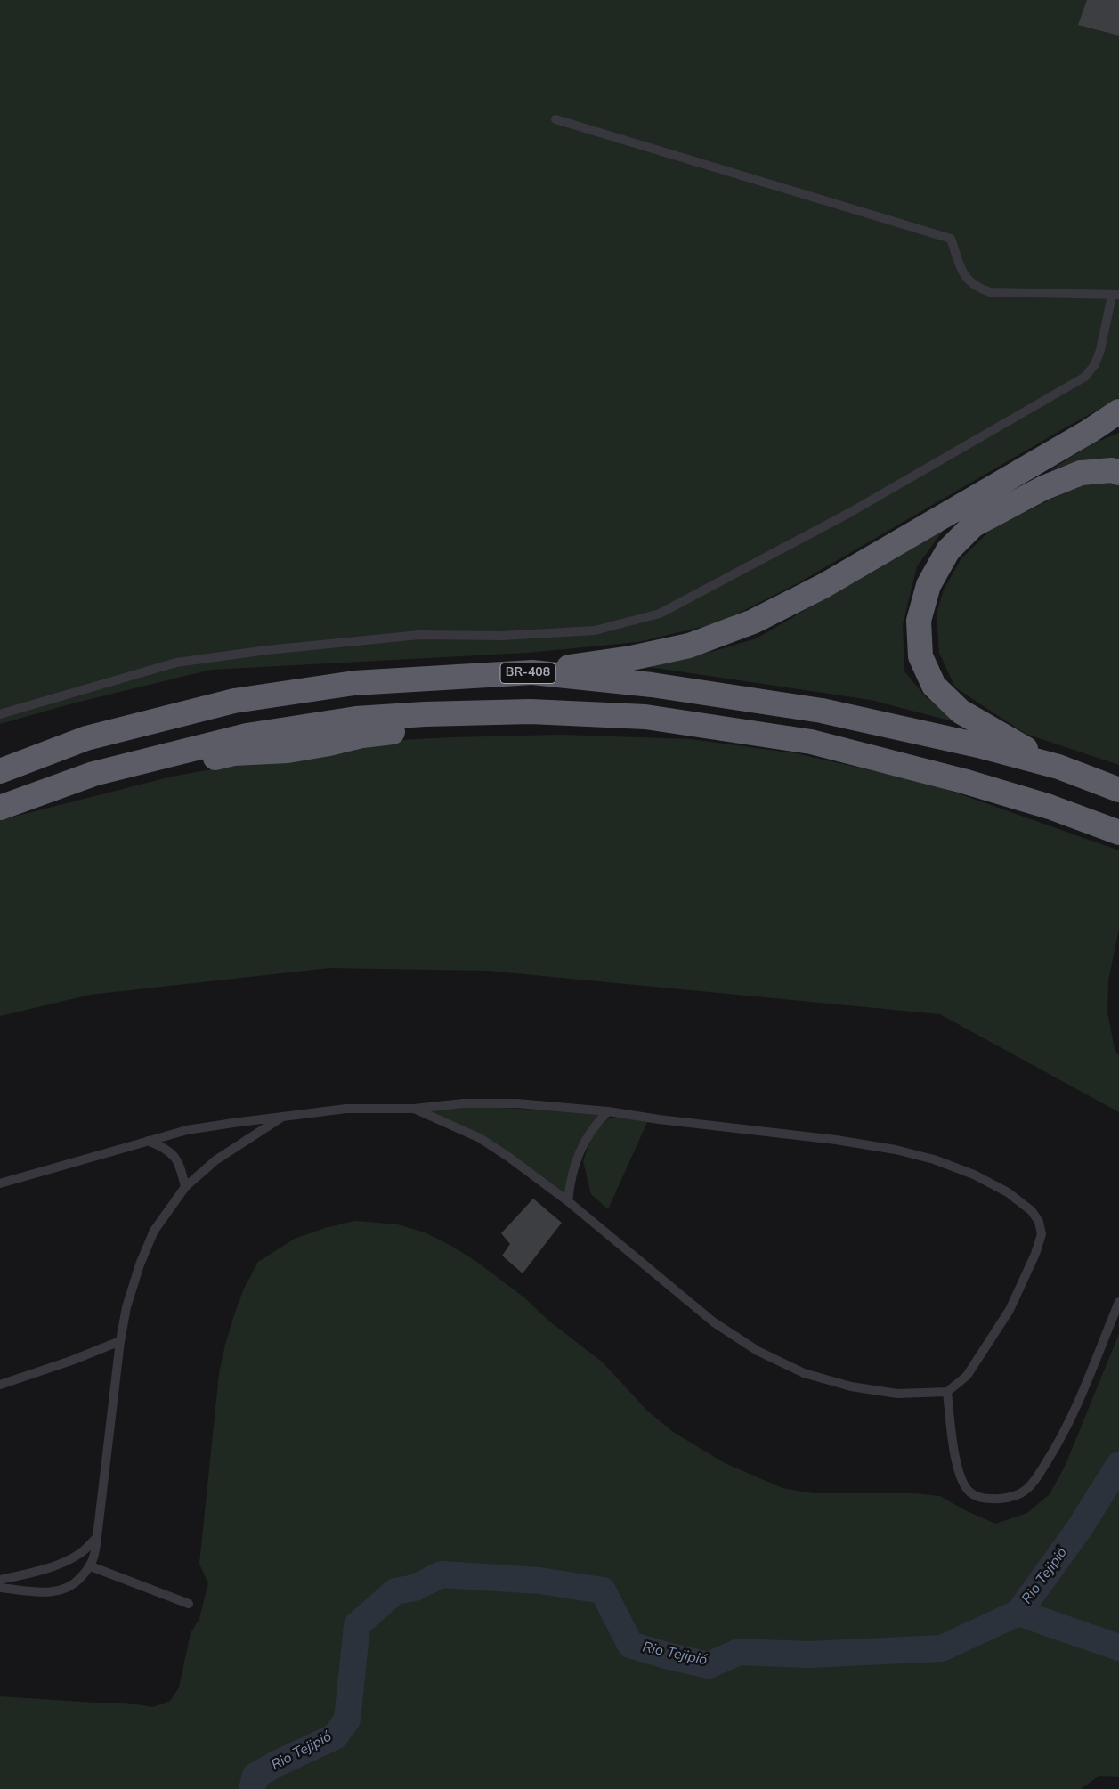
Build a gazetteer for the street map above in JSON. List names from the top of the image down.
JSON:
{
  "streets": {
    "highway": ["BR-408"]
  },
  "water": ["Rio Tejipió"]
}
